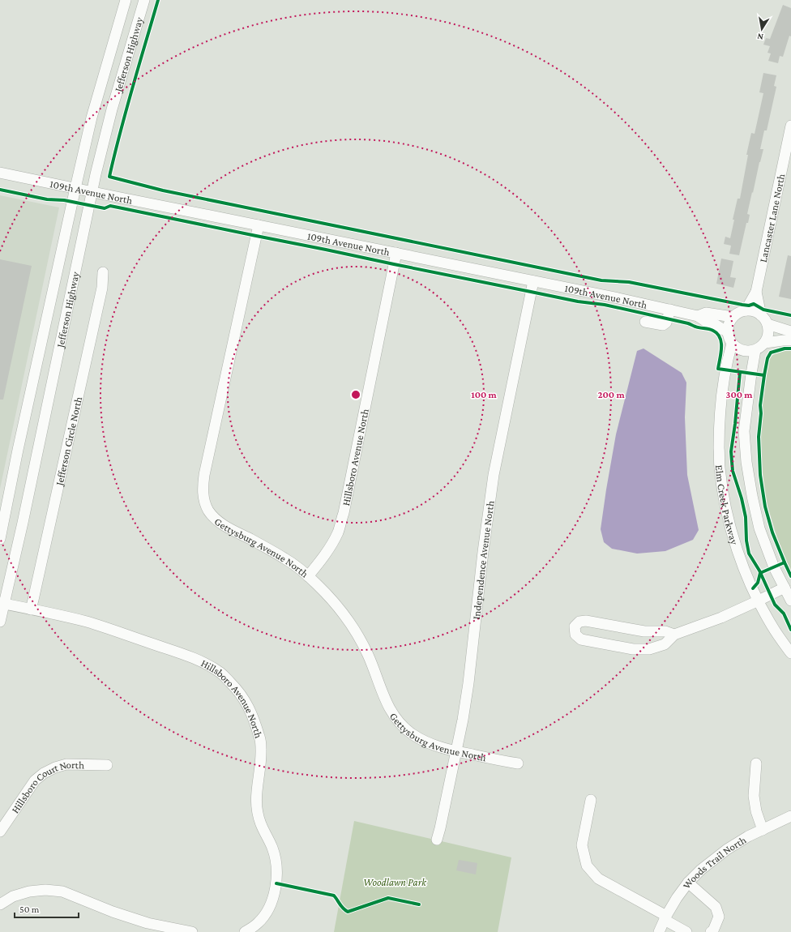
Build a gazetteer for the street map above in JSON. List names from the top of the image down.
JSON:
{
  "streets": {
    "street": [
      "Jefferson Highway",
      "109th Avenue North",
      "Lancaster Lane North",
      "Jefferson Circle North",
      "Hillsboro Avenue North",
      "Elm Creek Parkway",
      "Gettysburg Avenue North",
      "Independence Avenue North",
      "Hillsboro Court North",
      "Woods Trail North"
    ]
  },
  "crossings": [
    ["Jefferson Highway", "109th Avenue North"],
    ["Jefferson Highway", "Hillsboro Avenue North"],
    ["109th Avenue North", "Lancaster Lane North"],
    ["109th Avenue North", "Hillsboro Avenue North"],
    ["109th Avenue North", "Elm Creek Parkway"],
    ["109th Avenue North", "Gettysburg Avenue North"],
    ["109th Avenue North", "Independence Avenue North"],
    ["Lancaster Lane North", "Elm Creek Parkway"],
    ["Jefferson Circle North", "Hillsboro Avenue North"],
    ["Hillsboro Avenue North", "Gettysburg Avenue North"],
    ["Gettysburg Avenue North", "Independence Avenue North"]
  ],
  "parks": ["Woodlawn Park"],
  "scale_bar": "50 m",
  "north": "bottom",
  "rings": ["100 m", "200 m", "300 m"]
}
